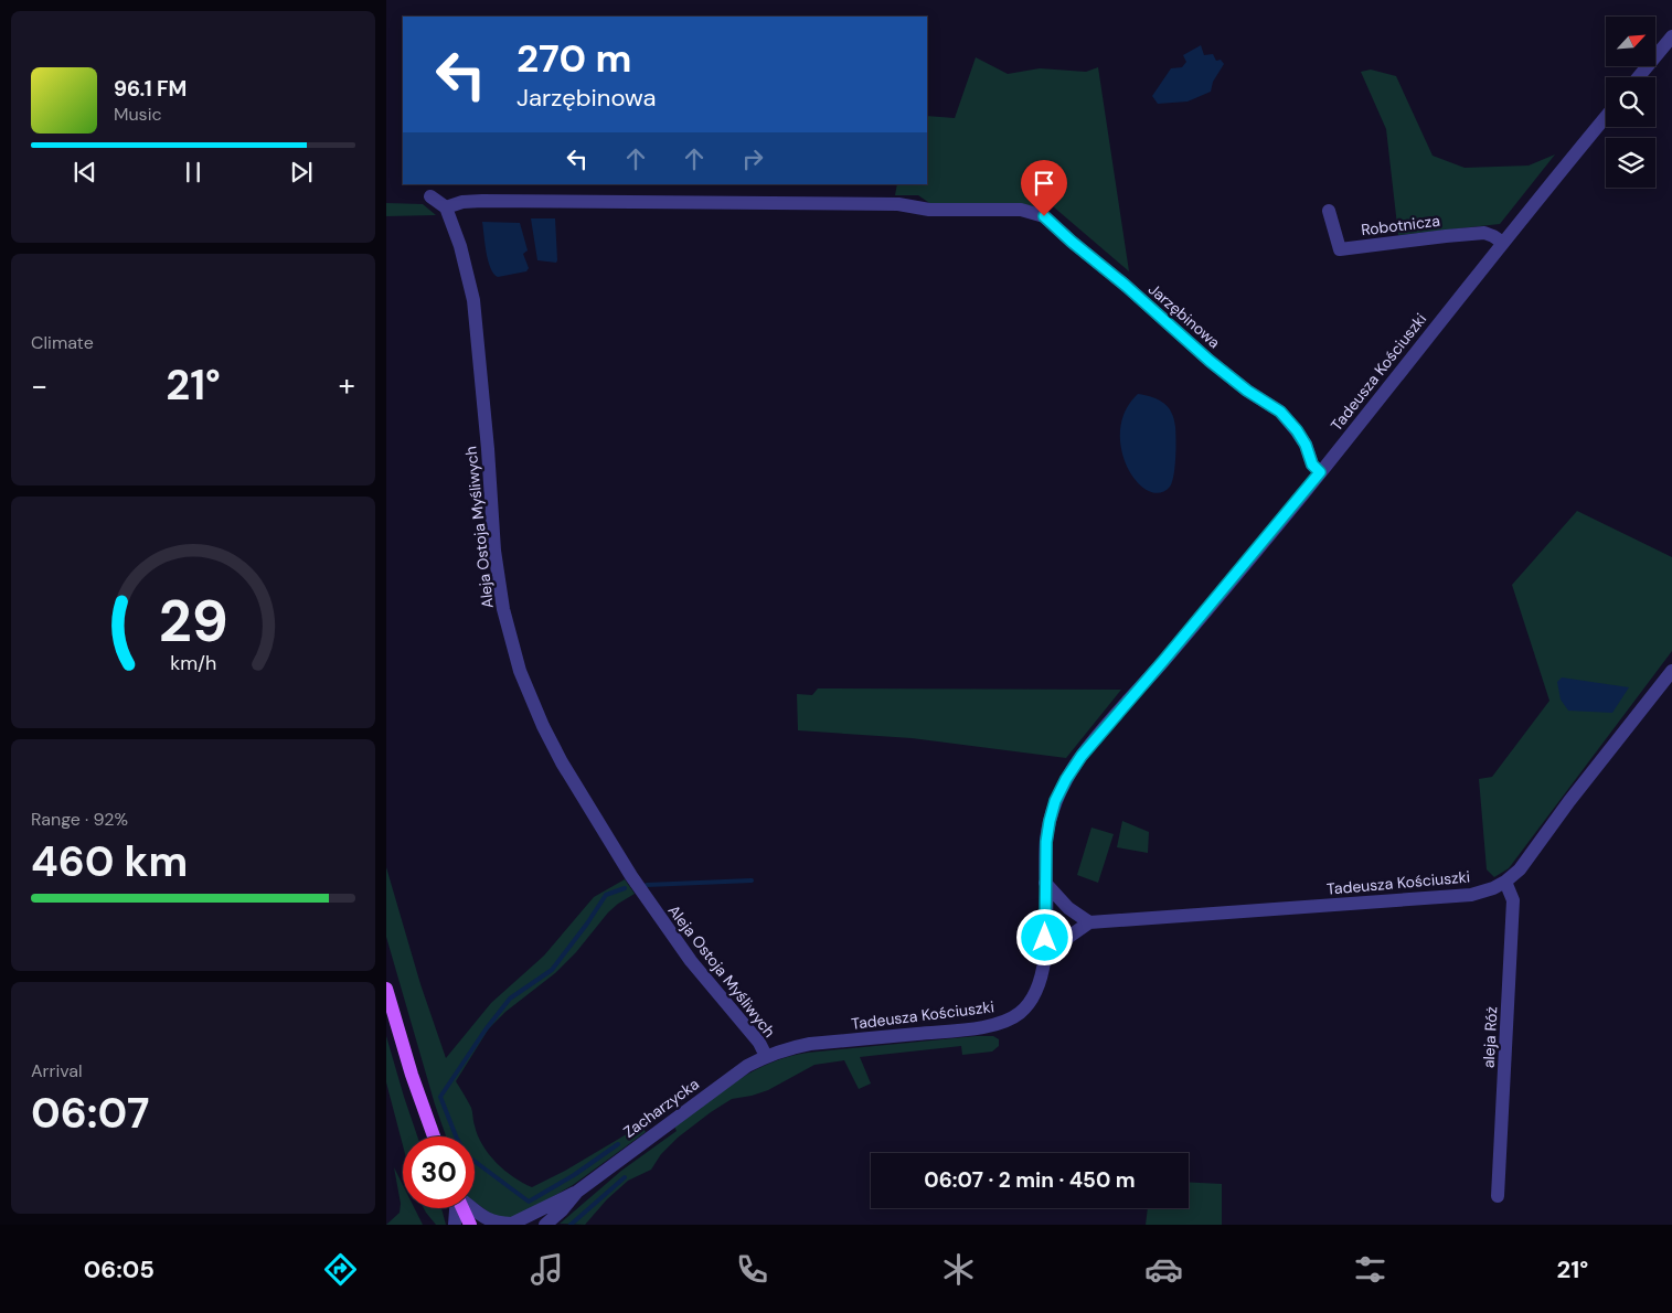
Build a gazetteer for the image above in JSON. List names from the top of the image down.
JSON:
{
  "streets": {
    "street": [
      "Robotnicza",
      "Jarzębinowa",
      "Tadeusza Kościuszki",
      "Aleja Ostoja Myśliwych",
      "aleja Róż",
      "Zacharzycka"
    ]
  },
  "crossings": [
    ["Robotnicza", "Tadeusza Kościuszki"],
    ["Jarzębinowa", "Tadeusza Kościuszki"],
    ["Jarzębinowa", "Aleja Ostoja Myśliwych"],
    ["Tadeusza Kościuszki", "Aleja Ostoja Myśliwych"],
    ["Tadeusza Kościuszki", "aleja Róż"],
    ["Tadeusza Kościuszki", "Zacharzycka"],
    ["Aleja Ostoja Myśliwych", "Zacharzycka"]
  ],
  "north": "top right",
  "page": {
    "turn": ["270 m", "Jarzębinowa"],
    "song": ["96.1 FM", "Music"],
    "tile": [
      "Climate",
      ["Range · 92%", "460 km"],
      ["Arrival", "06:07"]
    ],
    "heat": ["−", "21°", "+"],
    "limit": "30",
    "trip": "06:07 · 2 min · 450 m",
    "tabs": ["06:05", "21°"],
    "gauge": ["29", "km/h"]
  }
}
